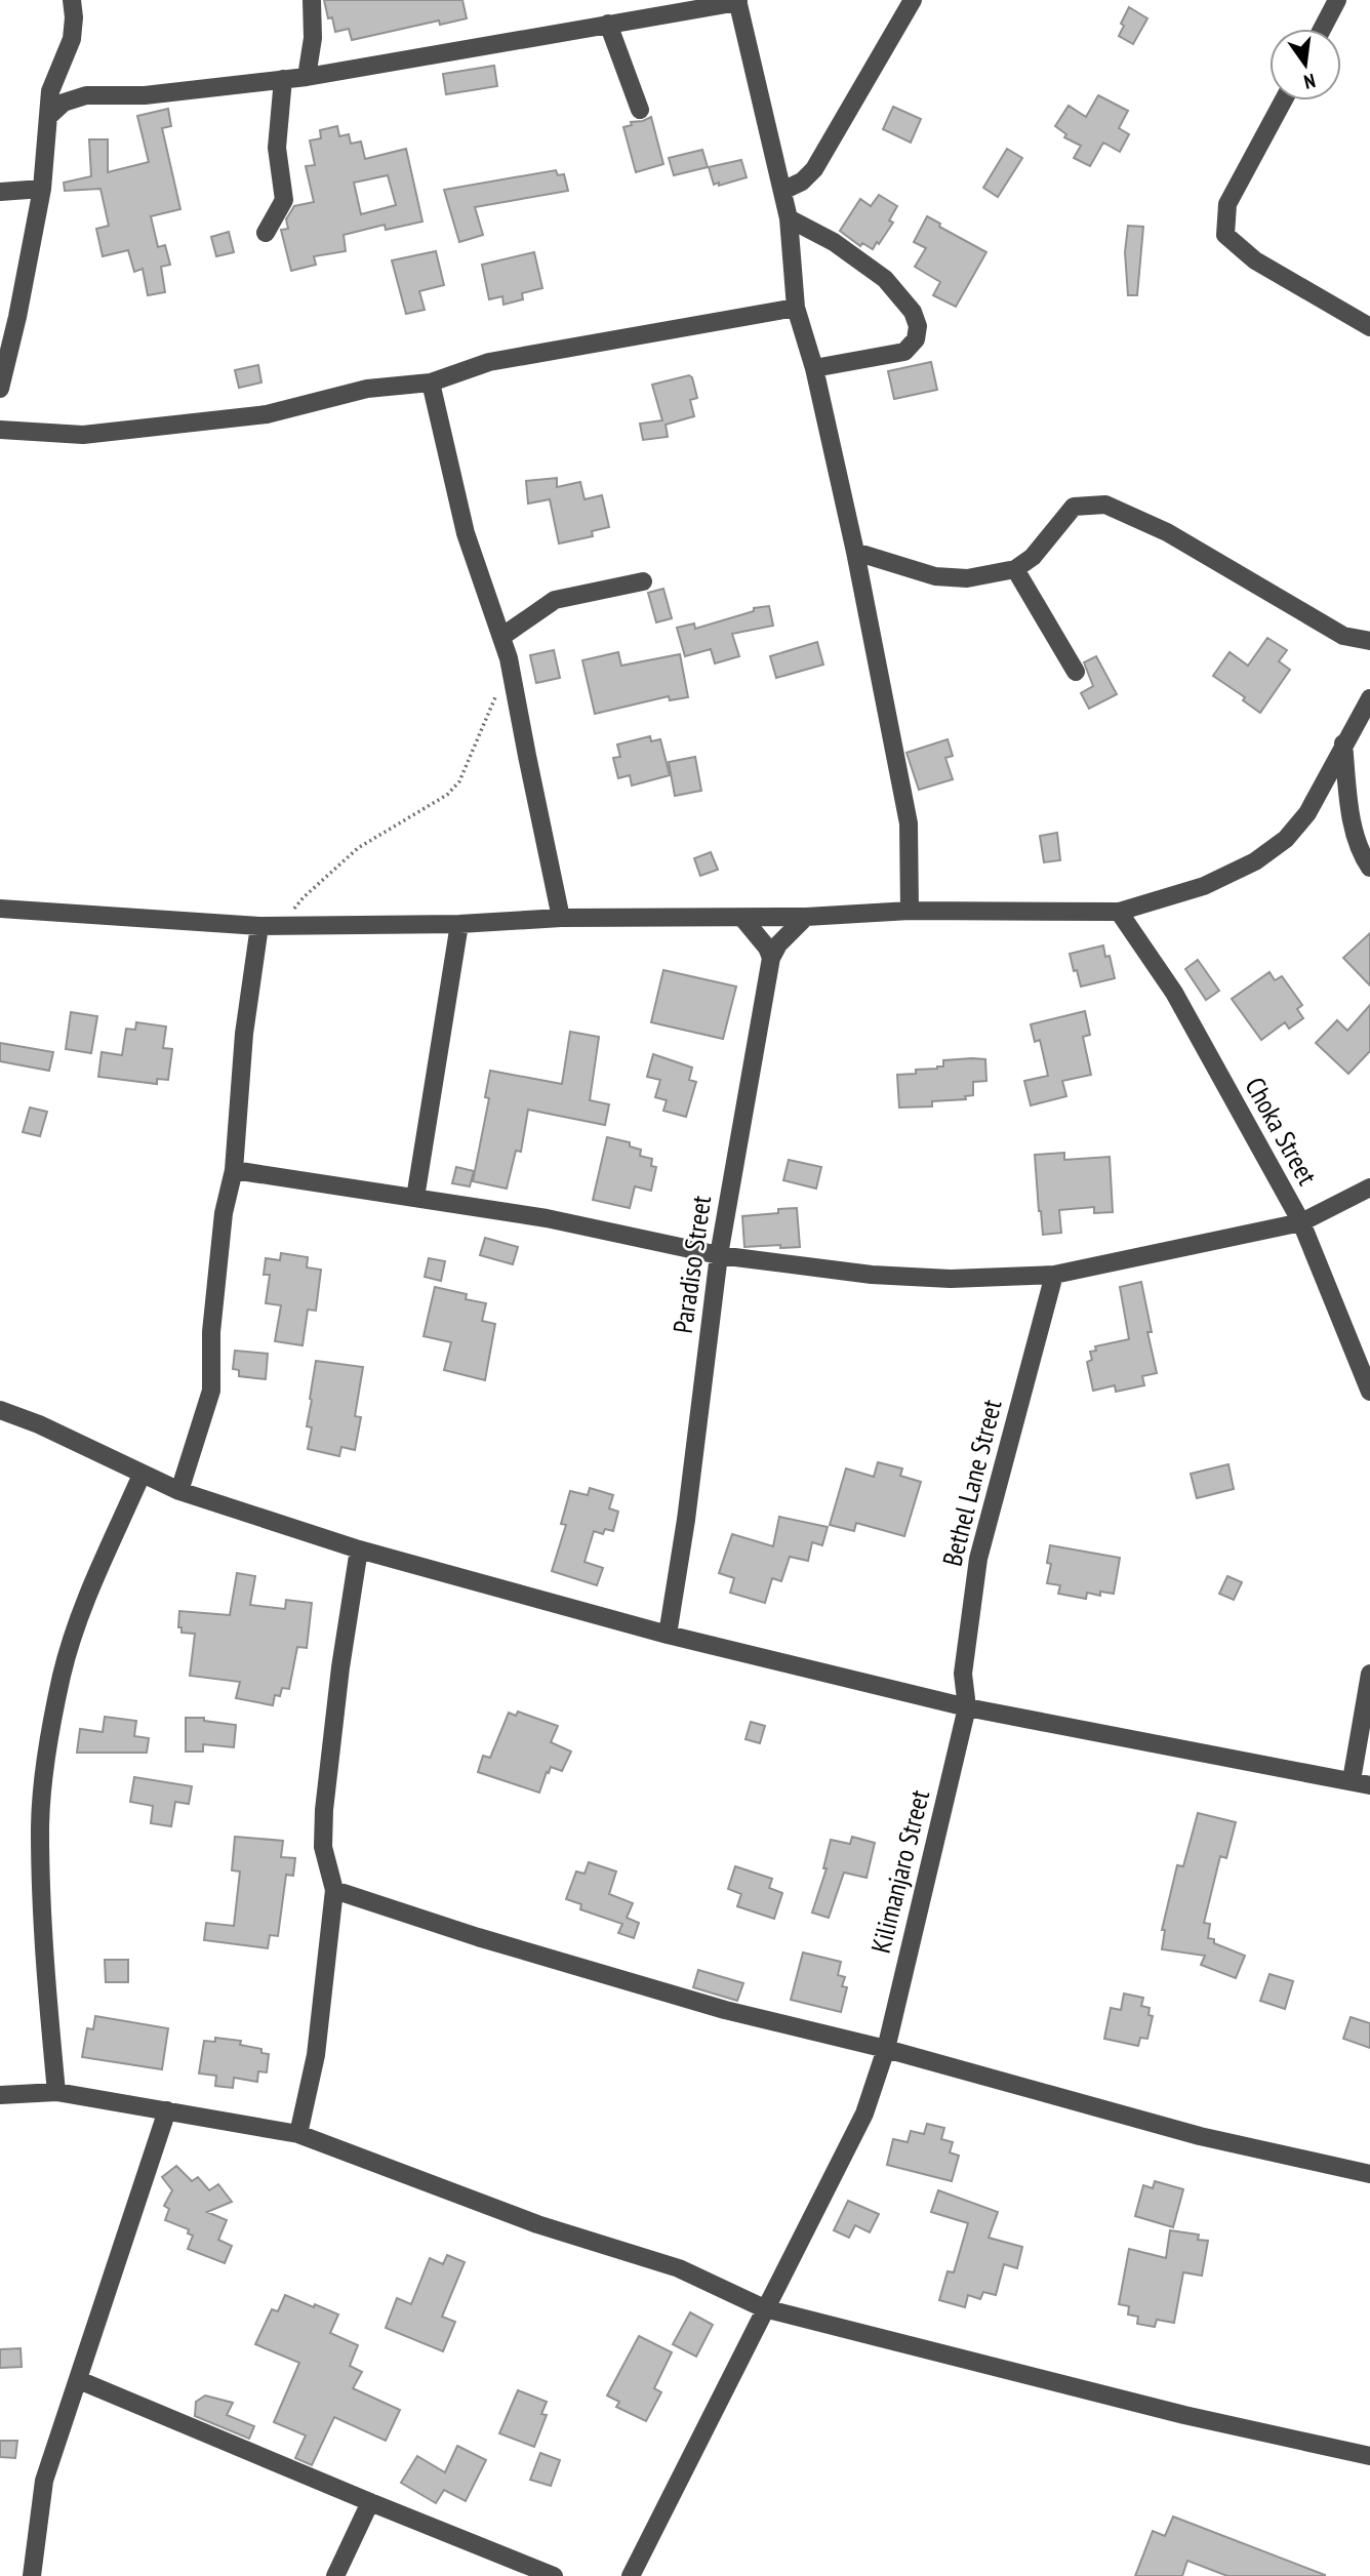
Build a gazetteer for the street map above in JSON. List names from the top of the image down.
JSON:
{
  "streets": {
    "street": [
      "Choka Street",
      "Paradiso Street",
      "Bethel Lane Street",
      "Kilimanjaro Street"
    ]
  },
  "crossings": [
    ["Bethel Lane Street", "Kilimanjaro Street"]
  ],
  "north": "bottom"
}
